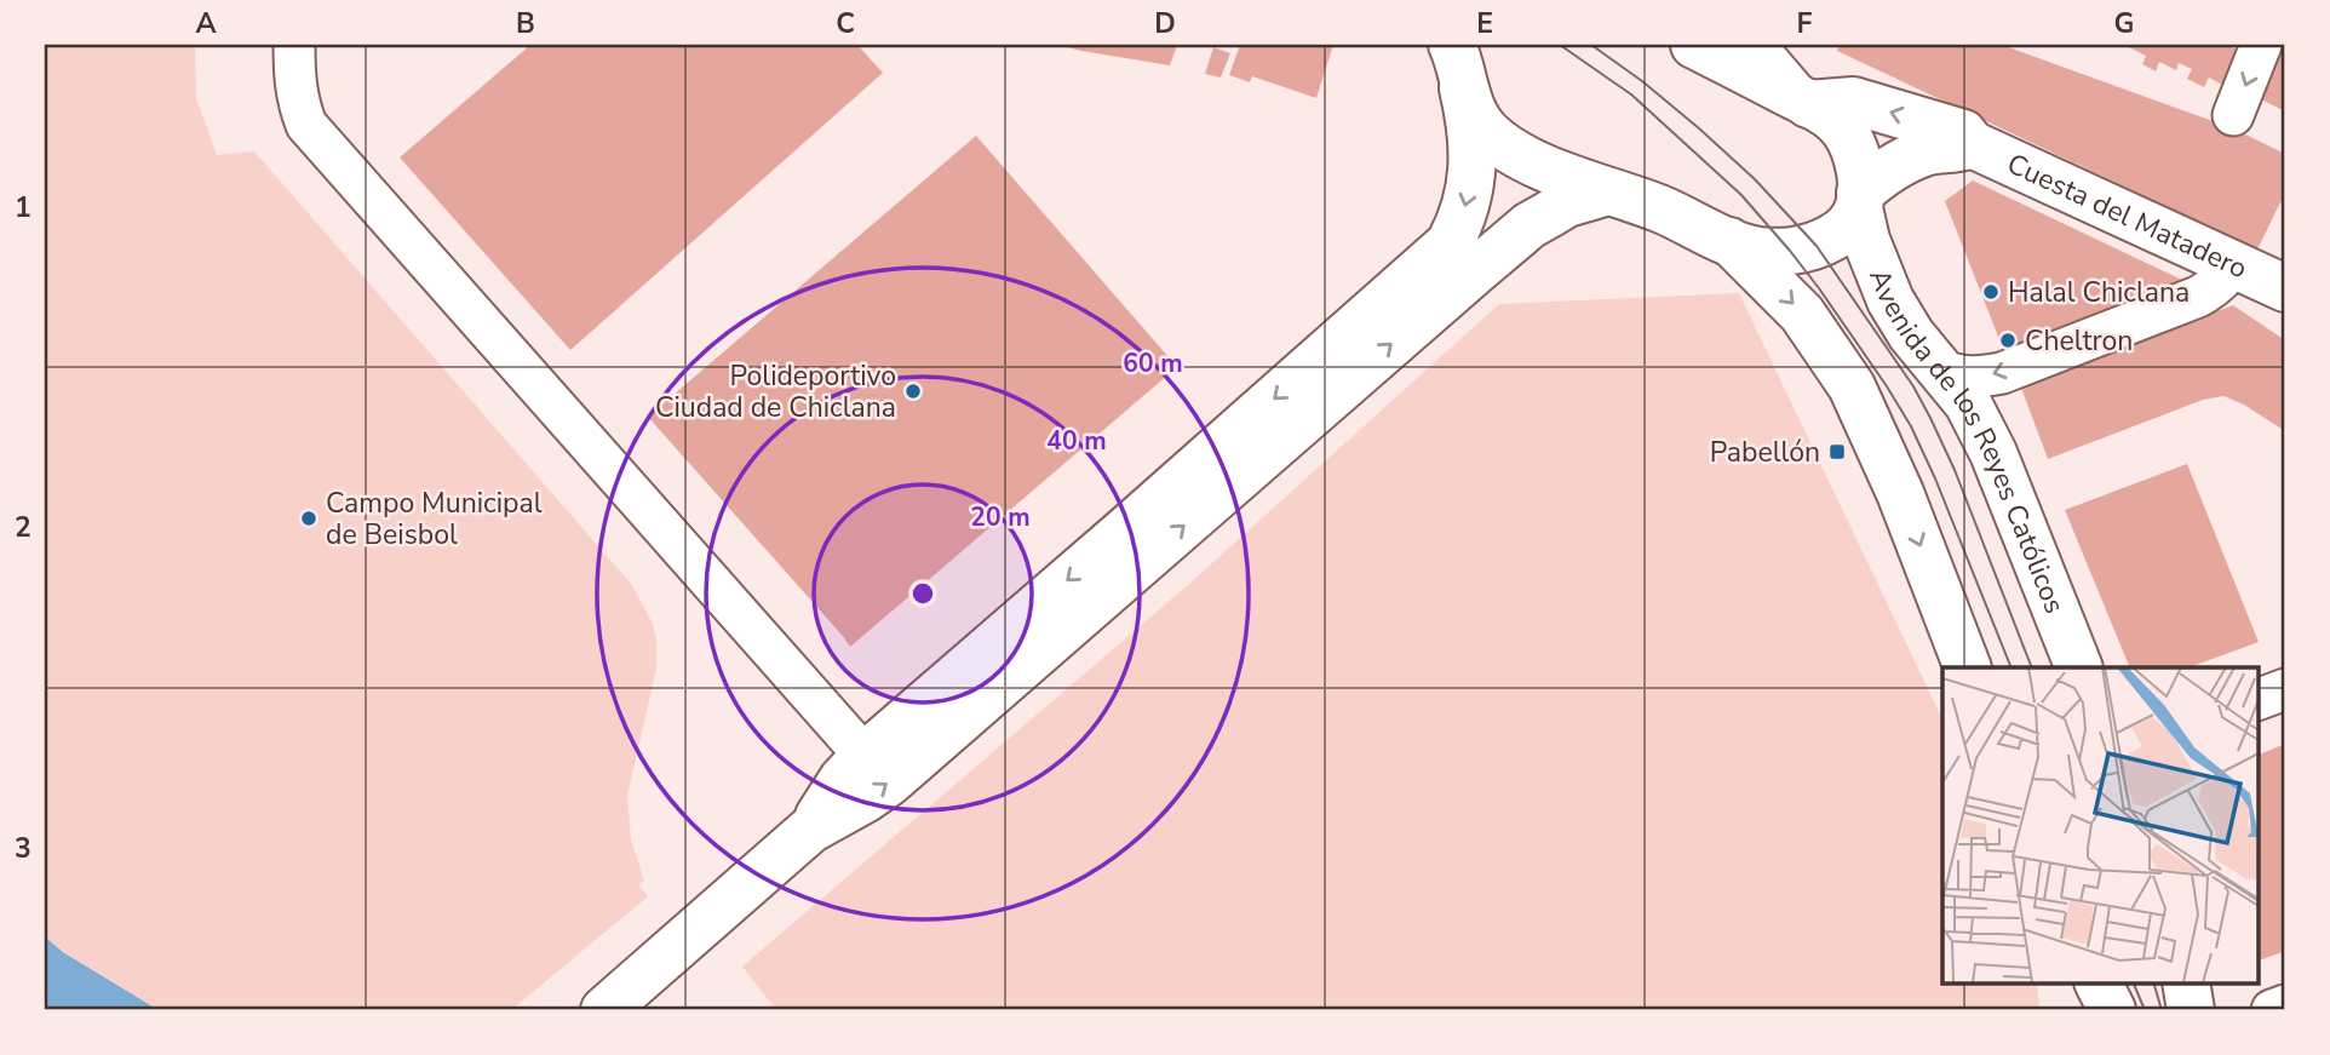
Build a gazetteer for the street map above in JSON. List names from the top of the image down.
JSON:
{
  "streets": {
    "main road": ["Cuesta del Matadero", "Avenida de los Reyes Católicos"]
  },
  "crossings": [
    ["Cuesta del Matadero", "Avenida de los Reyes Católicos"]
  ],
  "places": {
    "other": [
      "Halal Chiclana",
      "Cheltron",
      "Polideportivo Ciudad de Chiclana",
      "Campo Municipal de Beisbol"
    ],
    "transit": ["Pabellón"]
  },
  "grid": {
    "columns": [
      "A",
      "B",
      "C",
      "D",
      "E",
      "F",
      "G"
    ],
    "rows": ["1", "2", "3"]
  },
  "rings": ["60 m", "40 m", "20 m"]
}
